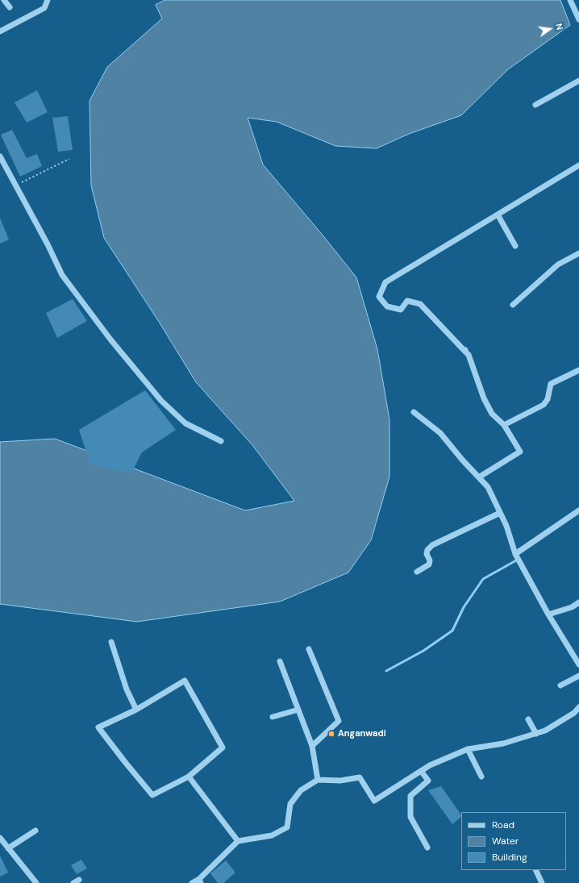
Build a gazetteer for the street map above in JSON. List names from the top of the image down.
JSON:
{
  "places": ["Anganwadi"],
  "legend": ["Road", "Water", "Building"],
  "north": "right"
}
